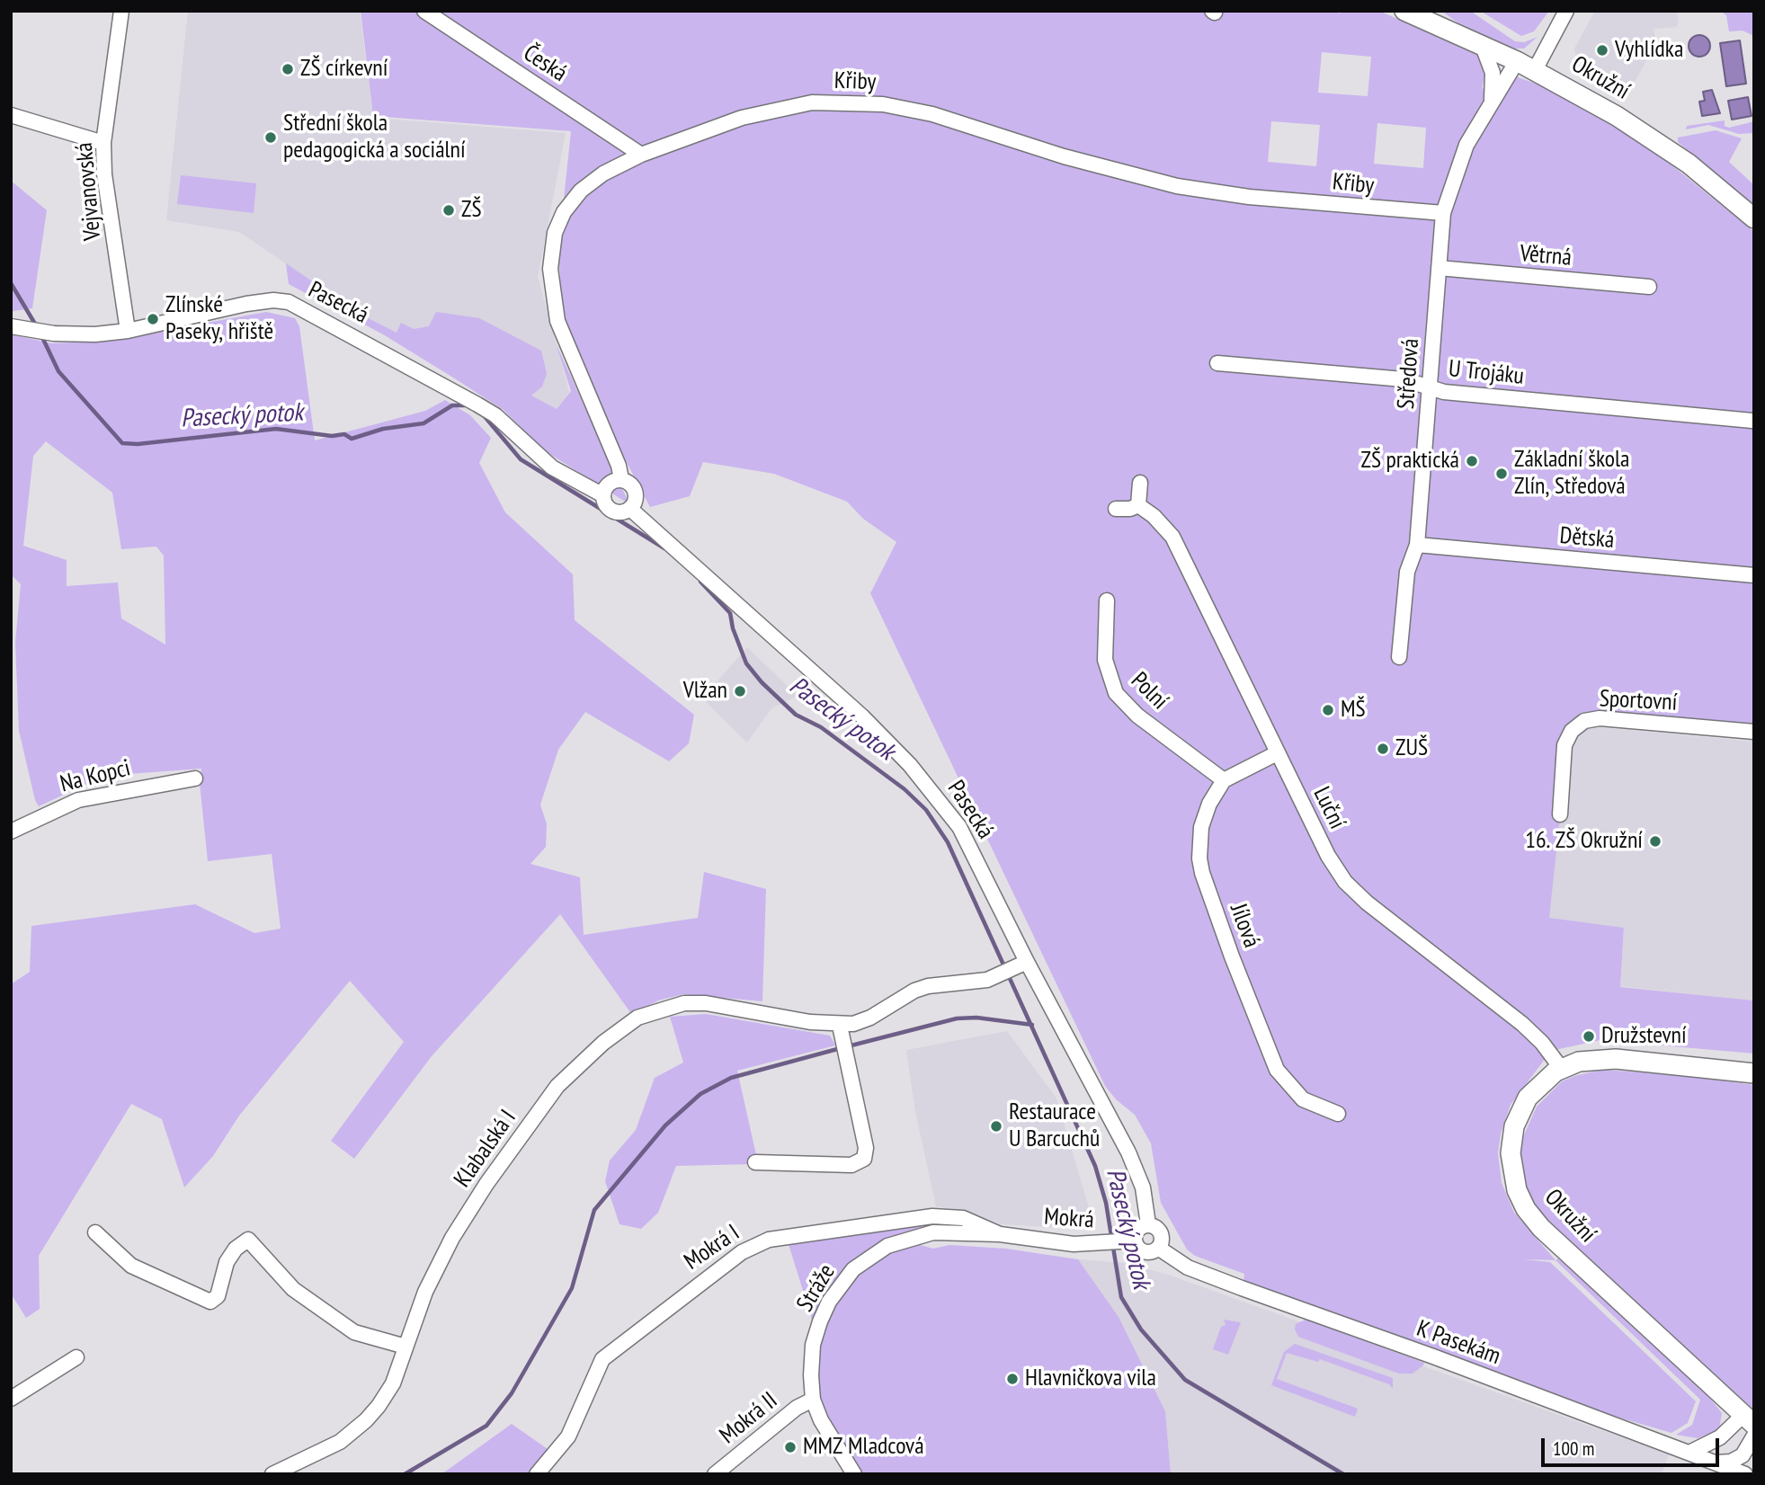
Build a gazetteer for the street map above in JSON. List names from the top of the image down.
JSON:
{
  "streets": {
    "street": [
      "Česká",
      "Okružní",
      "Křiby",
      "Vejvanovská",
      "Větrná",
      "Pasecká",
      "U Trojáku",
      "Středová",
      "Dětská",
      "Polní",
      "Sportovní",
      "Na Kopci",
      "Luční",
      "Jílová",
      "Klabalská I",
      "Mokrá",
      "Mokrá I",
      "Stráže",
      "K Pasekám",
      "Mokrá II"
    ]
  },
  "crossings": [
    ["Česká", "Křiby"],
    ["Okružní", "Středová"],
    ["Okružní", "Luční"],
    ["Křiby", "Pasecká"],
    ["Křiby", "Středová"],
    ["Vejvanovská", "Pasecká"],
    ["Větrná", "Středová"],
    ["Pasecká", "Klabalská I"],
    ["Pasecká", "Mokrá"],
    ["Pasecká", "K Pasekám"],
    ["U Trojáku", "Středová"],
    ["Středová", "Dětská"],
    ["Polní", "Jílová"],
    ["Mokrá", "Mokrá I"],
    ["Mokrá", "Stráže"],
    ["Mokrá", "K Pasekám"],
    ["Mokrá I", "Stráže"],
    ["Stráže", "Mokrá II"]
  ],
  "water": ["Pasecký potok"],
  "places": [
    "Vyhlídka",
    "ZŠ církevní",
    "Střední škola pedagogická a sociální",
    "ZŠ",
    "Zlínské Paseky, hřiště",
    "ZŠ praktická",
    "Základní škola Zlín, Středová",
    "Vlžan",
    "MŠ",
    "ZUŠ",
    "16. ZŠ Okružní",
    "Družstevní",
    "Restaurace U Barcuchů",
    "Hlavničkova vila",
    "MMZ Mladcová"
  ],
  "scale_bar": "100 m"
}
